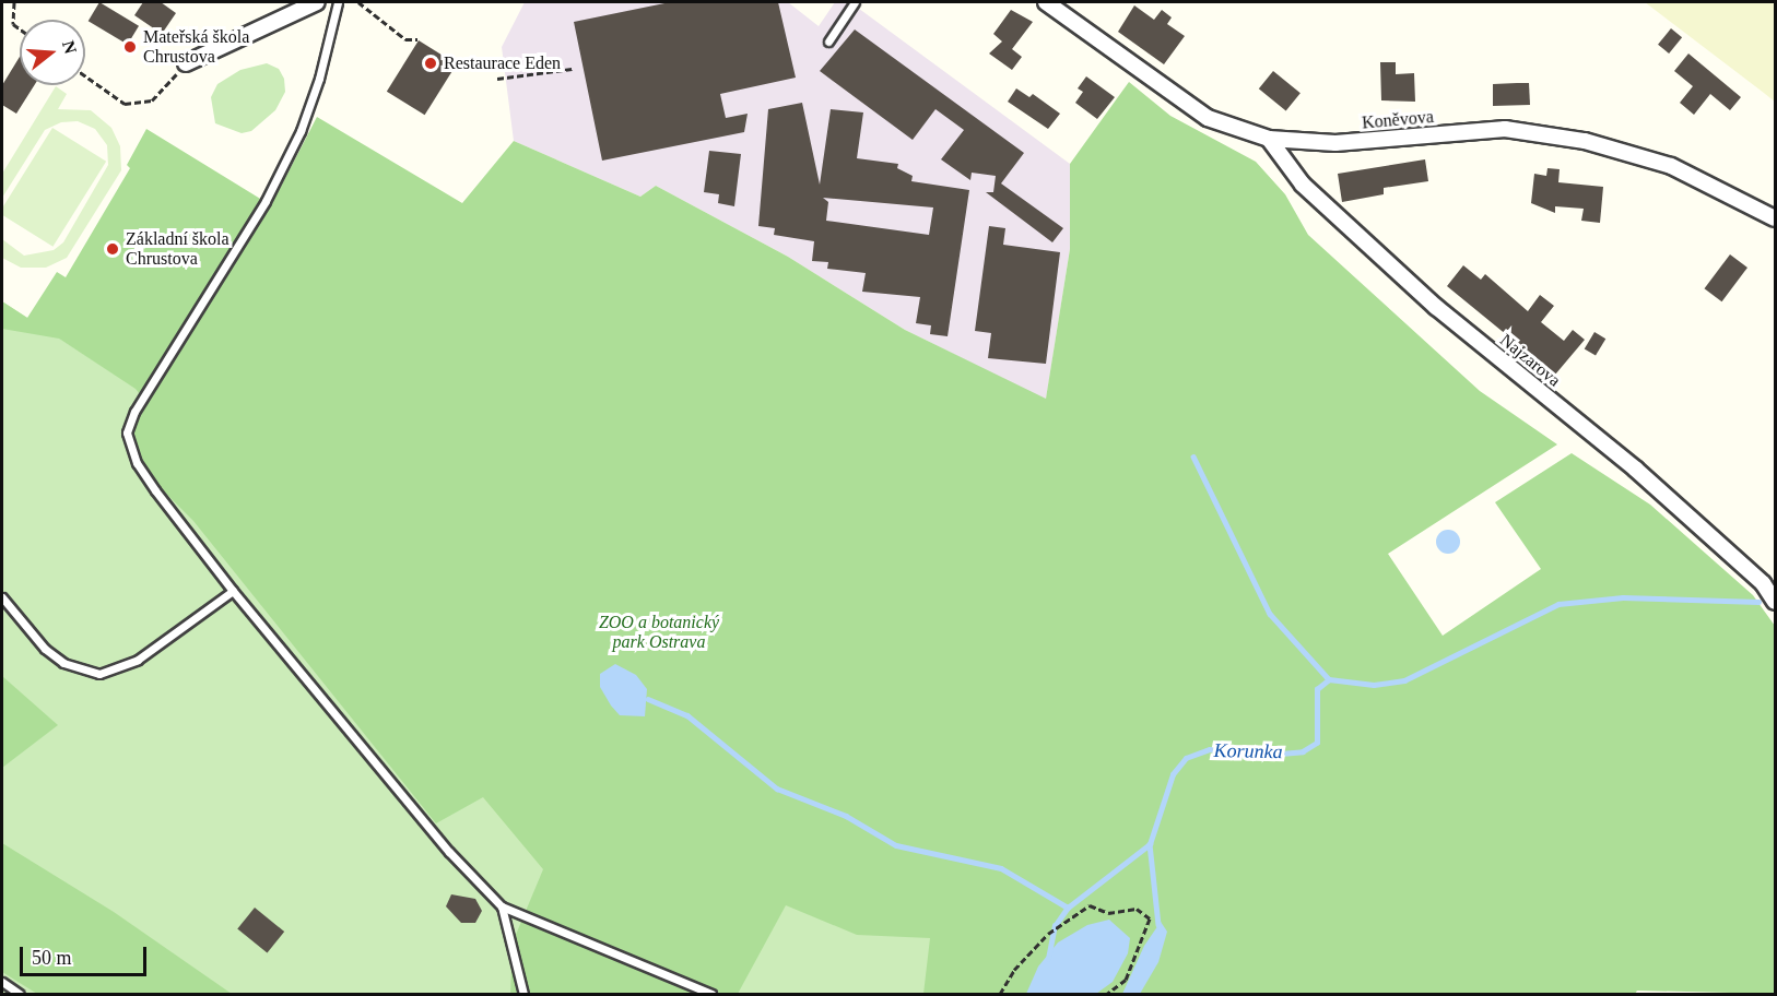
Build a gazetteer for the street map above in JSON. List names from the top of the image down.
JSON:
{
  "streets": {
    "street": ["Koněvova", "Najzarova"]
  },
  "crossings": [
    ["Koněvova", "Najzarova"]
  ],
  "water": ["Korunka"],
  "parks": ["ZOO a botanický park Ostrava"],
  "places": ["Mateřská škola Chrustova", "Restaurace Eden", "Základní škola Chrustova"],
  "scale_bar": "50 m",
  "north": "right"
}
